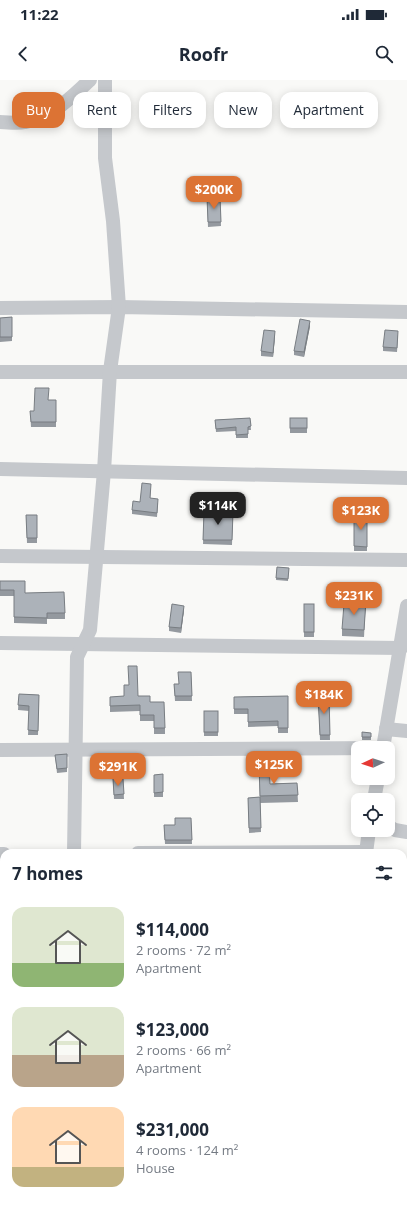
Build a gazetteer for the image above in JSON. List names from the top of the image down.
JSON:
{
  "north": "left",
  "page": {
    "status": "11:22",
    "header": "Roofr",
    "chip": [
      "Buy",
      "Rent",
      "Filters",
      "New",
      "Apartment"
    ],
    "price": [
      "$200K",
      "$114K",
      "$123K",
      "$231K",
      "$184K",
      "$125K",
      "$291K"
    ],
    "heading": "7 homes",
    "list": [
      {
        "name": "$114,000",
        "note": "2 rooms · 72 m² · Apartment"
      },
      {
        "name": "$123,000",
        "note": "2 rooms · 66 m² · Apartment"
      },
      {
        "name": "$231,000",
        "note": "4 rooms · 124 m² · House"
      }
    ]
  }
}
